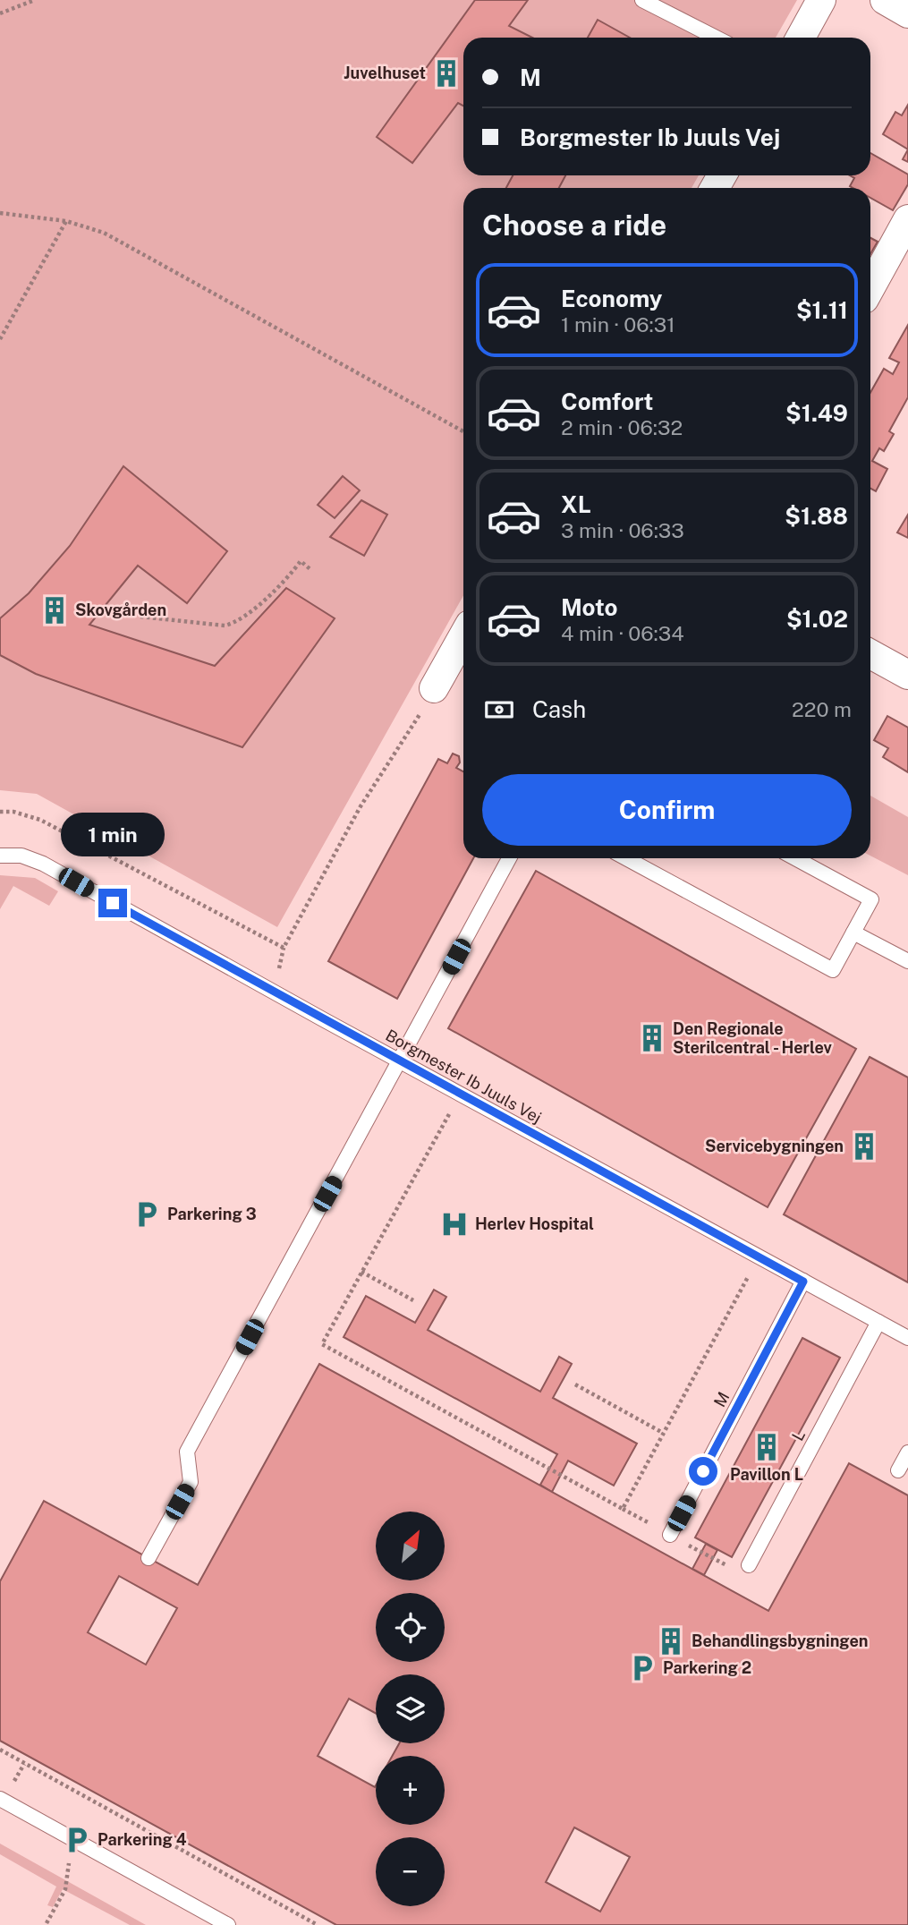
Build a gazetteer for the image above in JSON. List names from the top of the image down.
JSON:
{
  "streets": {
    "lane": ["Borgmester Ib Juuls Vej", "M", "L"]
  },
  "crossings": [
    ["Borgmester Ib Juuls Vej", "M"],
    ["Borgmester Ib Juuls Vej", "L"]
  ],
  "places": {
    "building": [
      "Juvelhuset",
      "Skovgården",
      "Den Regionale Sterilcentral - Herlev",
      "Servicebygningen",
      "Pavillon L",
      "Behandlingsbygningen"
    ],
    "parking": ["Parkering 3", "Parkering 2", "Parkering 4"],
    "hospital": ["Herlev Hospital"]
  },
  "north": "top right",
  "page": {
    "banner": ["M", "Borgmester Ib Juuls Vej"],
    "heading": "Choose a ride",
    "list": [
      {
        "name": "Economy",
        "note": "1 min · 06:31",
        "value": "$1.11"
      },
      {
        "name": "Comfort",
        "note": "2 min · 06:32",
        "value": "$1.49"
      },
      {
        "name": "XL",
        "note": "3 min · 06:33",
        "value": "$1.88"
      },
      {
        "name": "Moto",
        "note": "4 min · 06:34",
        "value": "$1.02"
      }
    ],
    "pay": ["Cash", "220 m"],
    "buttons": "Confirm",
    "bubble": "1 min",
    "map_buttons": ["+", "−"]
  }
}
